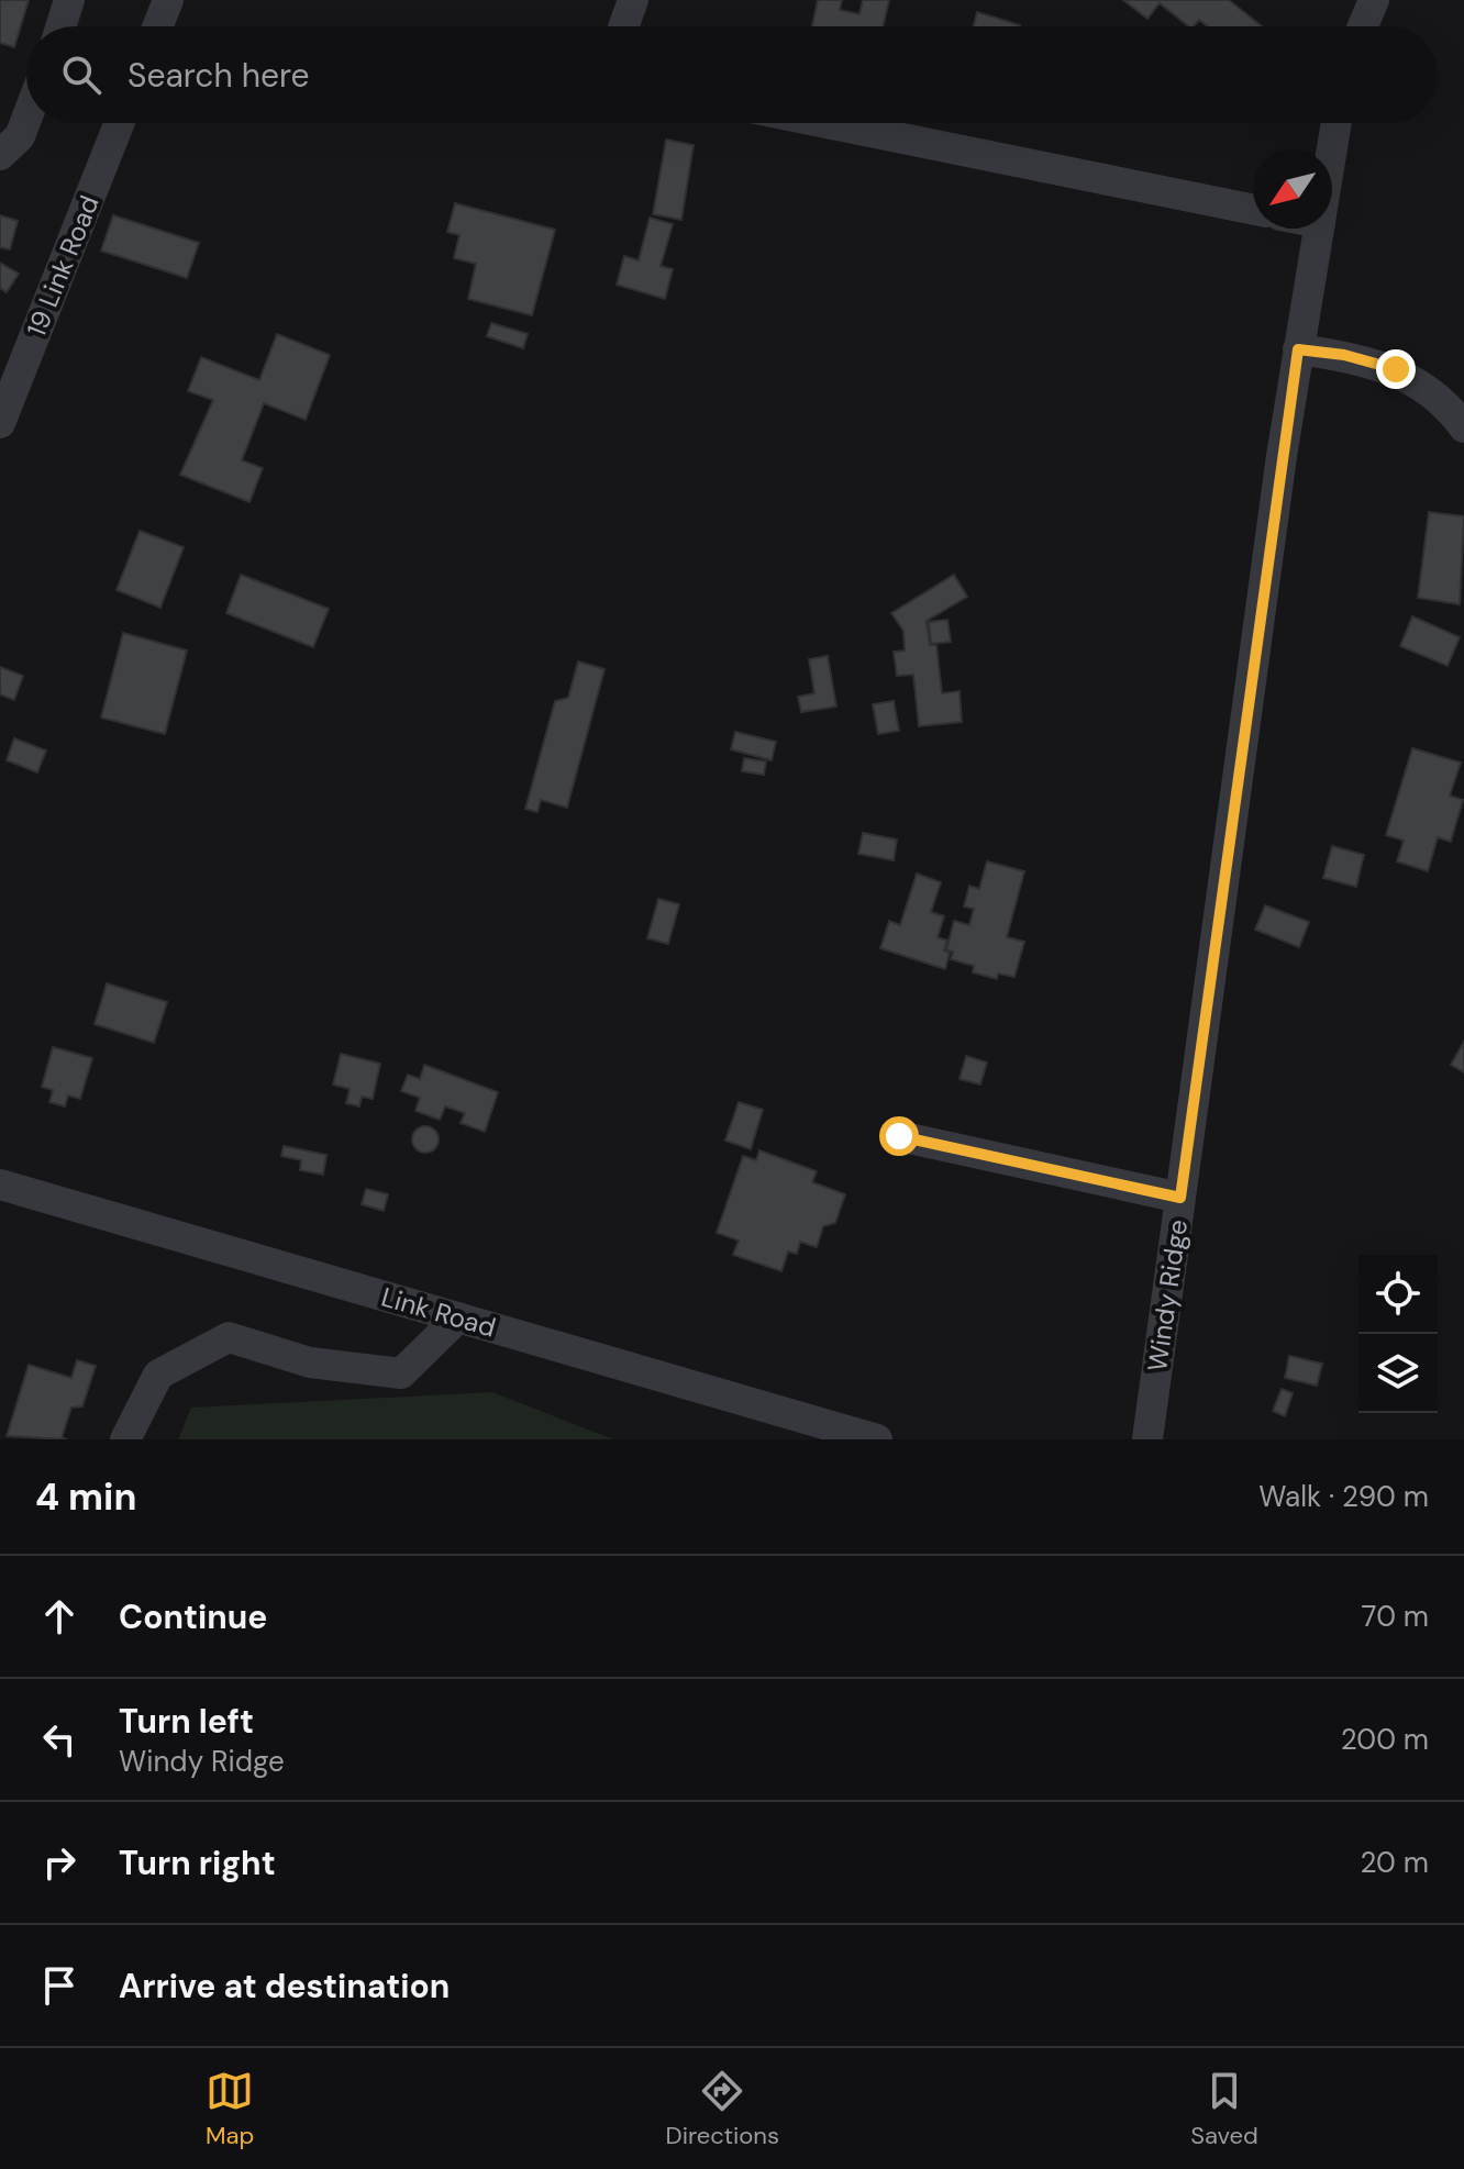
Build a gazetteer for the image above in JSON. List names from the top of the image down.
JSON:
{
  "streets": {
    "street": ["19 Link Road", "Windy Ridge", "Link Road"]
  },
  "north": "bottom left",
  "page": {
    "search": "Search here",
    "heading": ["4 min", "Walk · 290 m"],
    "list": [
      ["Continue", "70 m"],
      ["Turn left", "Windy Ridge", "200 m"],
      ["Turn right", "20 m"],
      "Arrive at destination"
    ],
    "nav": ["Map", "Directions", "Saved"]
  }
}
